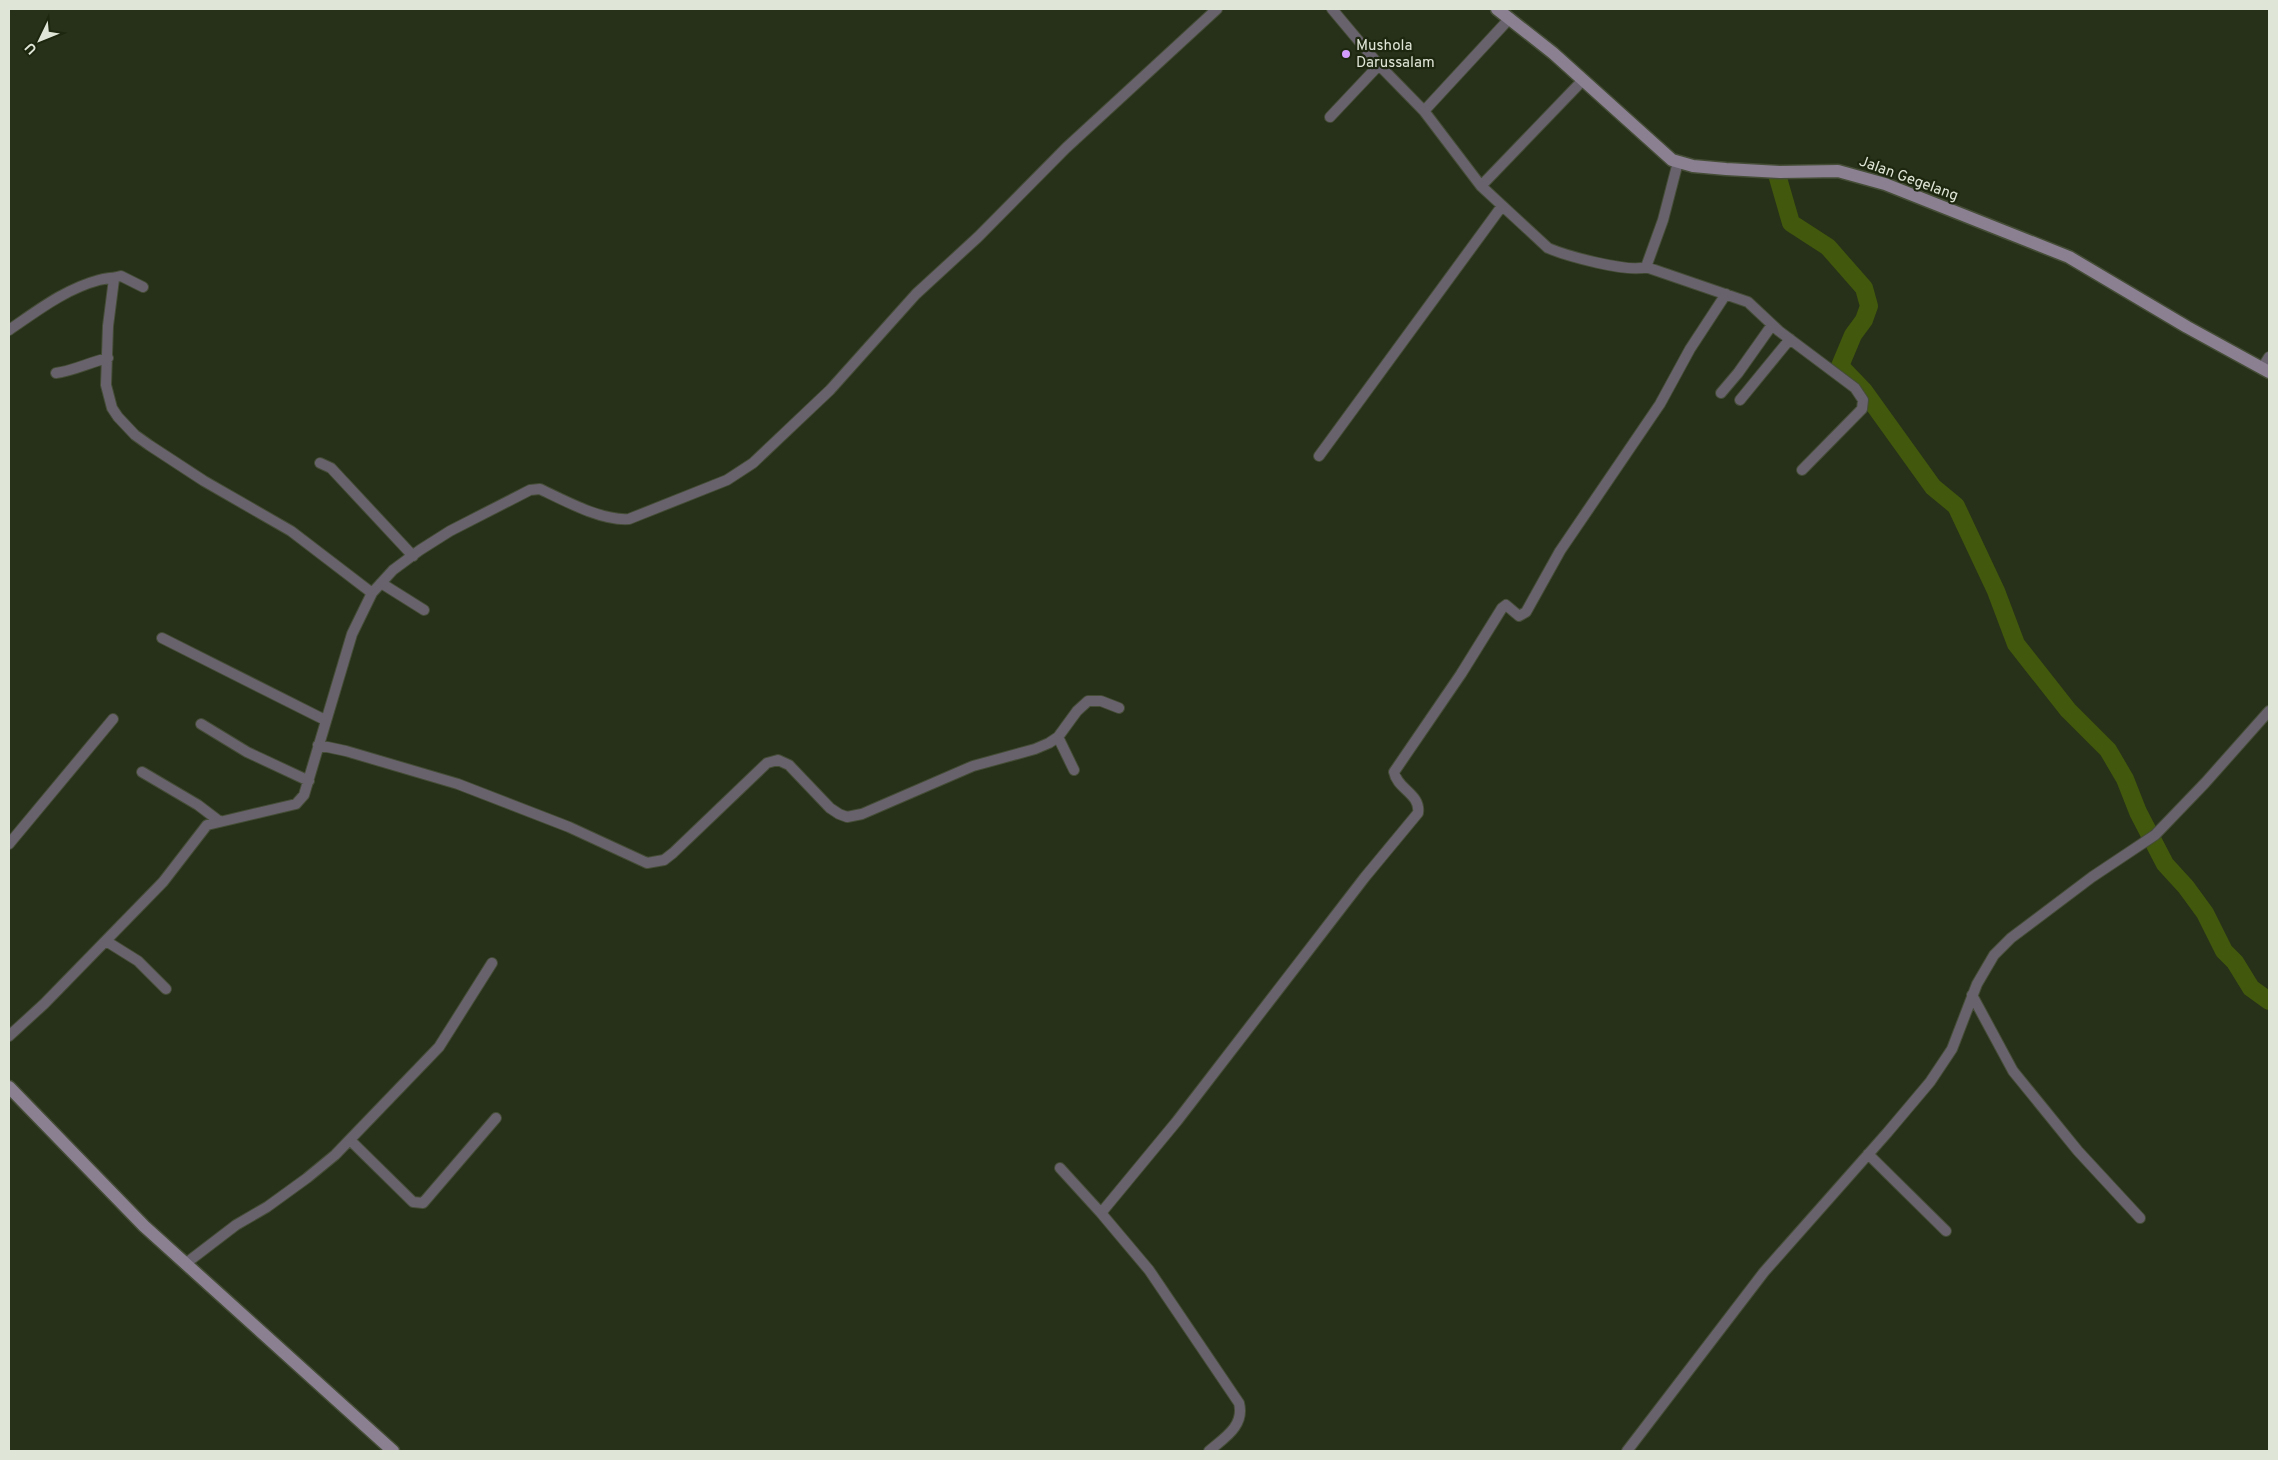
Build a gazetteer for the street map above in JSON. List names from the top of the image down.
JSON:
{
  "streets": {
    "street": ["Jalan Gegelang"]
  },
  "places": ["Mushola Darussalam"],
  "north": "bottom left"
}
